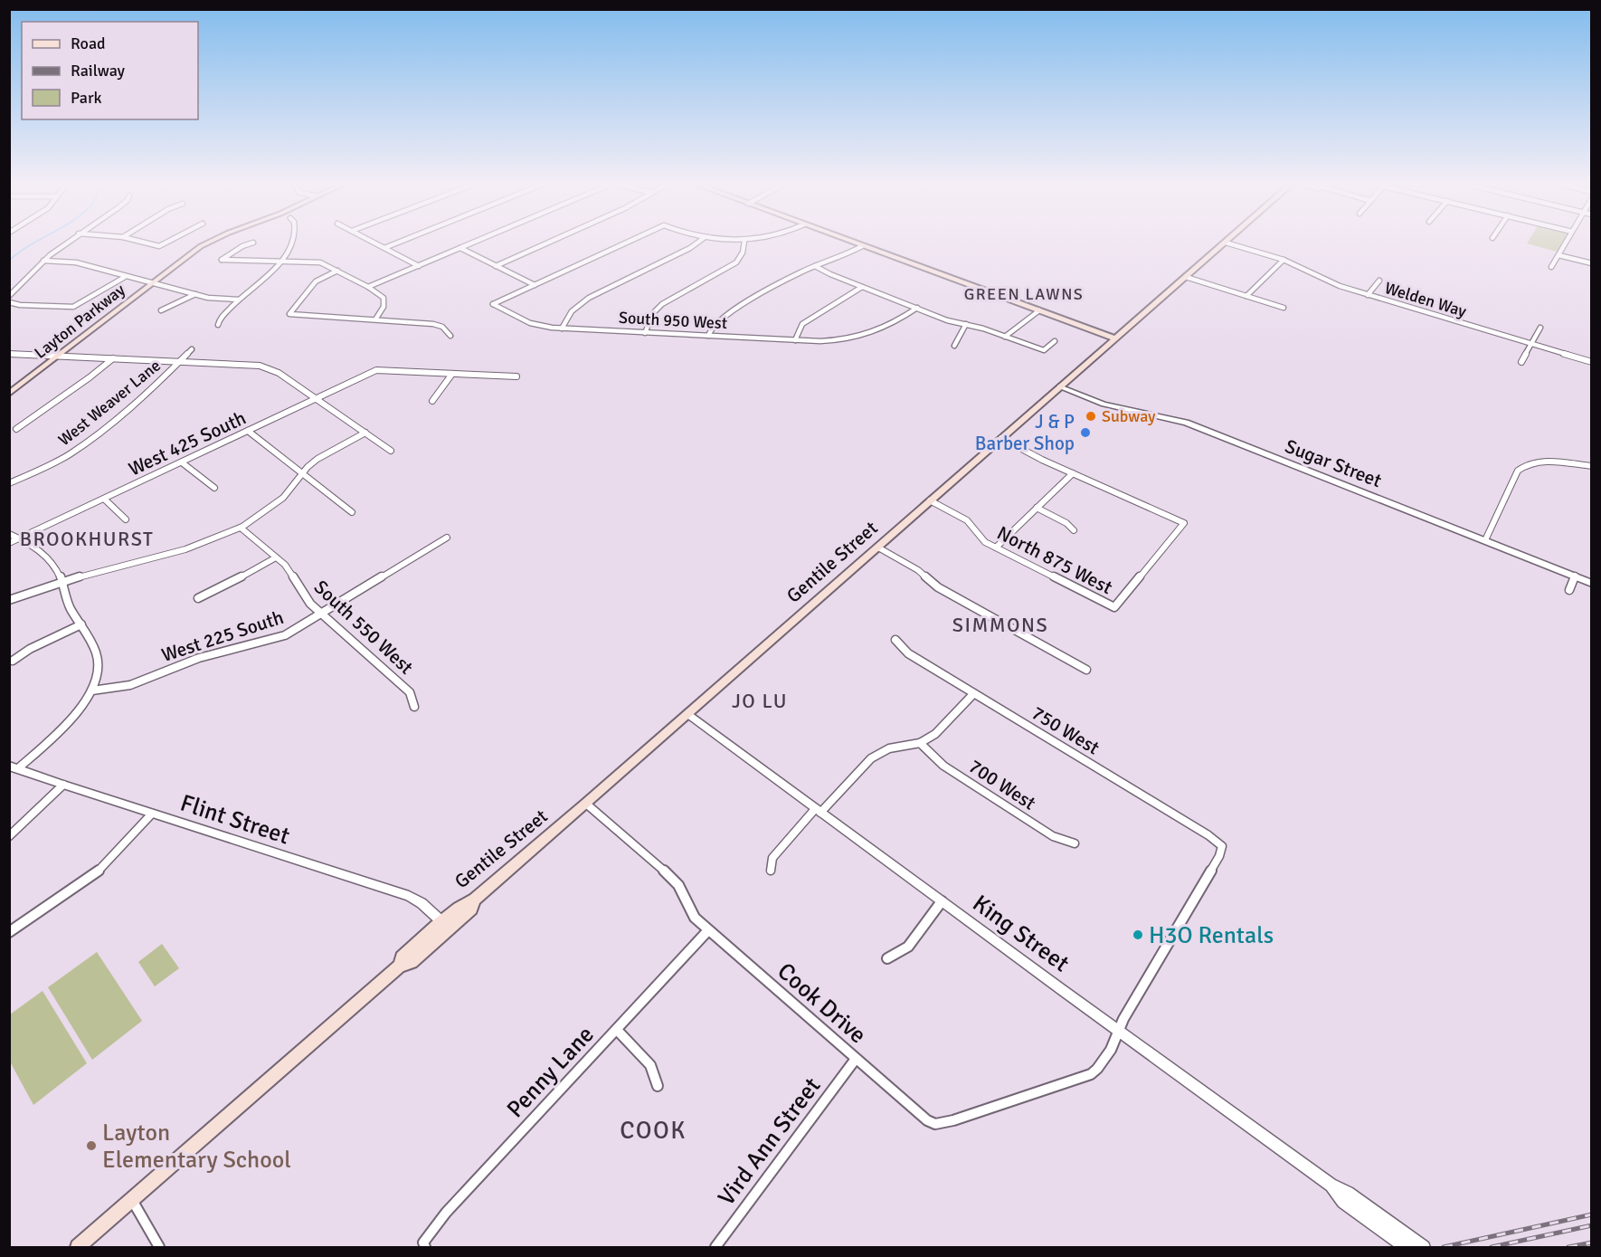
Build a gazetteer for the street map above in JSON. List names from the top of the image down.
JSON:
{
  "streets": {
    "main road": ["Layton Parkway", "Gentile Street"],
    "street": [
      "Welden Way",
      "South 950 West",
      "West Weaver Lane",
      "West 425 South",
      "Sugar Street",
      "North 875 West",
      "South 550 West",
      "West 225 South",
      "750 West",
      "700 West",
      "Flint Street",
      "King Street",
      "Cook Drive",
      "Penny Lane",
      "Vird Ann Street"
    ]
  },
  "crossings": [
    ["Sugar Street", "Gentile Street"],
    ["North 875 West", "Gentile Street"],
    ["Gentile Street", "King Street"],
    ["Gentile Street", "Cook Drive"],
    ["South 550 West", "West 225 South"],
    ["750 West", "King Street"],
    ["750 West", "Cook Drive"],
    ["King Street", "Cook Drive"],
    ["Cook Drive", "Penny Lane"],
    ["Cook Drive", "Vird Ann Street"]
  ],
  "districts": [
    "GREEN LAWNS",
    "BROOKHURST",
    "SIMMONS",
    "JO LU",
    "COOK"
  ],
  "places": [
    "Subway",
    "J & P Barber Shop",
    "H3O Rentals",
    "Layton Elementary School"
  ],
  "legend": ["Road", "Railway", "Park"]
}
